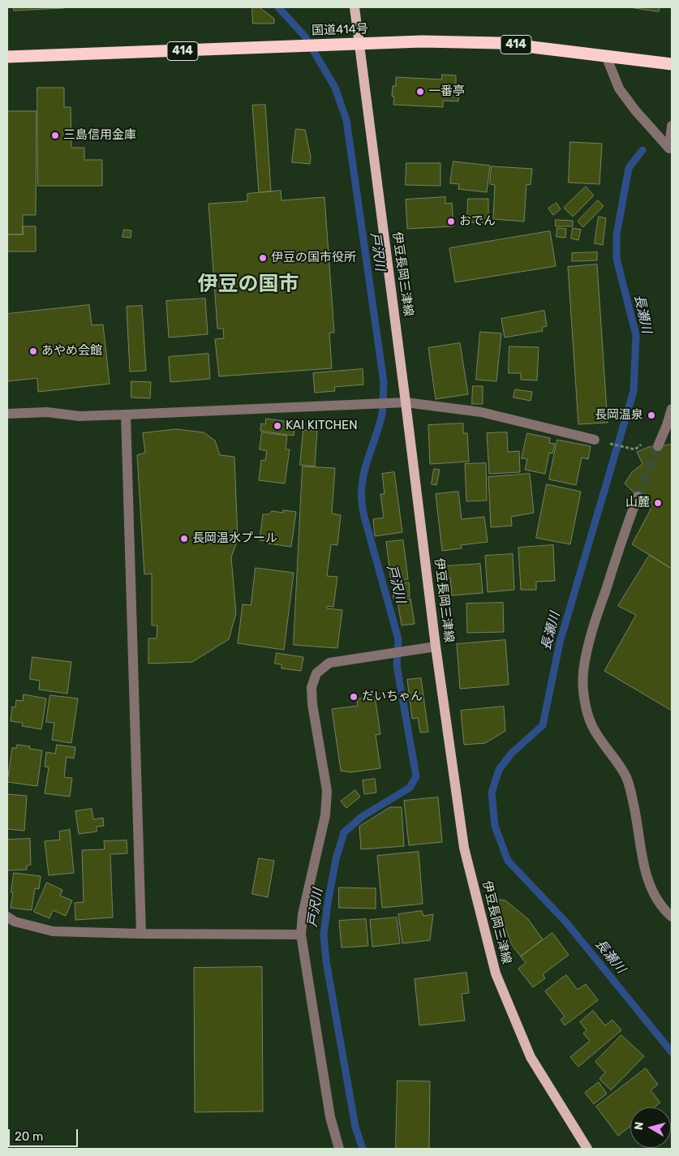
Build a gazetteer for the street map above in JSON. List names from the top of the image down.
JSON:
{
  "streets": {
    "highway": ["国道414号", "414"],
    "main road": ["伊豆長岡三津線"]
  },
  "crossings": [
    ["国道414号", "伊豆長岡三津線"]
  ],
  "districts": ["伊豆の国市"],
  "water": ["戸沢川", "長瀬川"],
  "places": [
    "一番亭",
    "三島信用金庫",
    "おでん",
    "伊豆の国市役所",
    "あやめ会館",
    "長岡温泉",
    "KAI KITCHEN",
    "山麓",
    "長岡温水プール",
    "だいちゃん"
  ],
  "scale_bar": "20 m",
  "north": "left"
}
